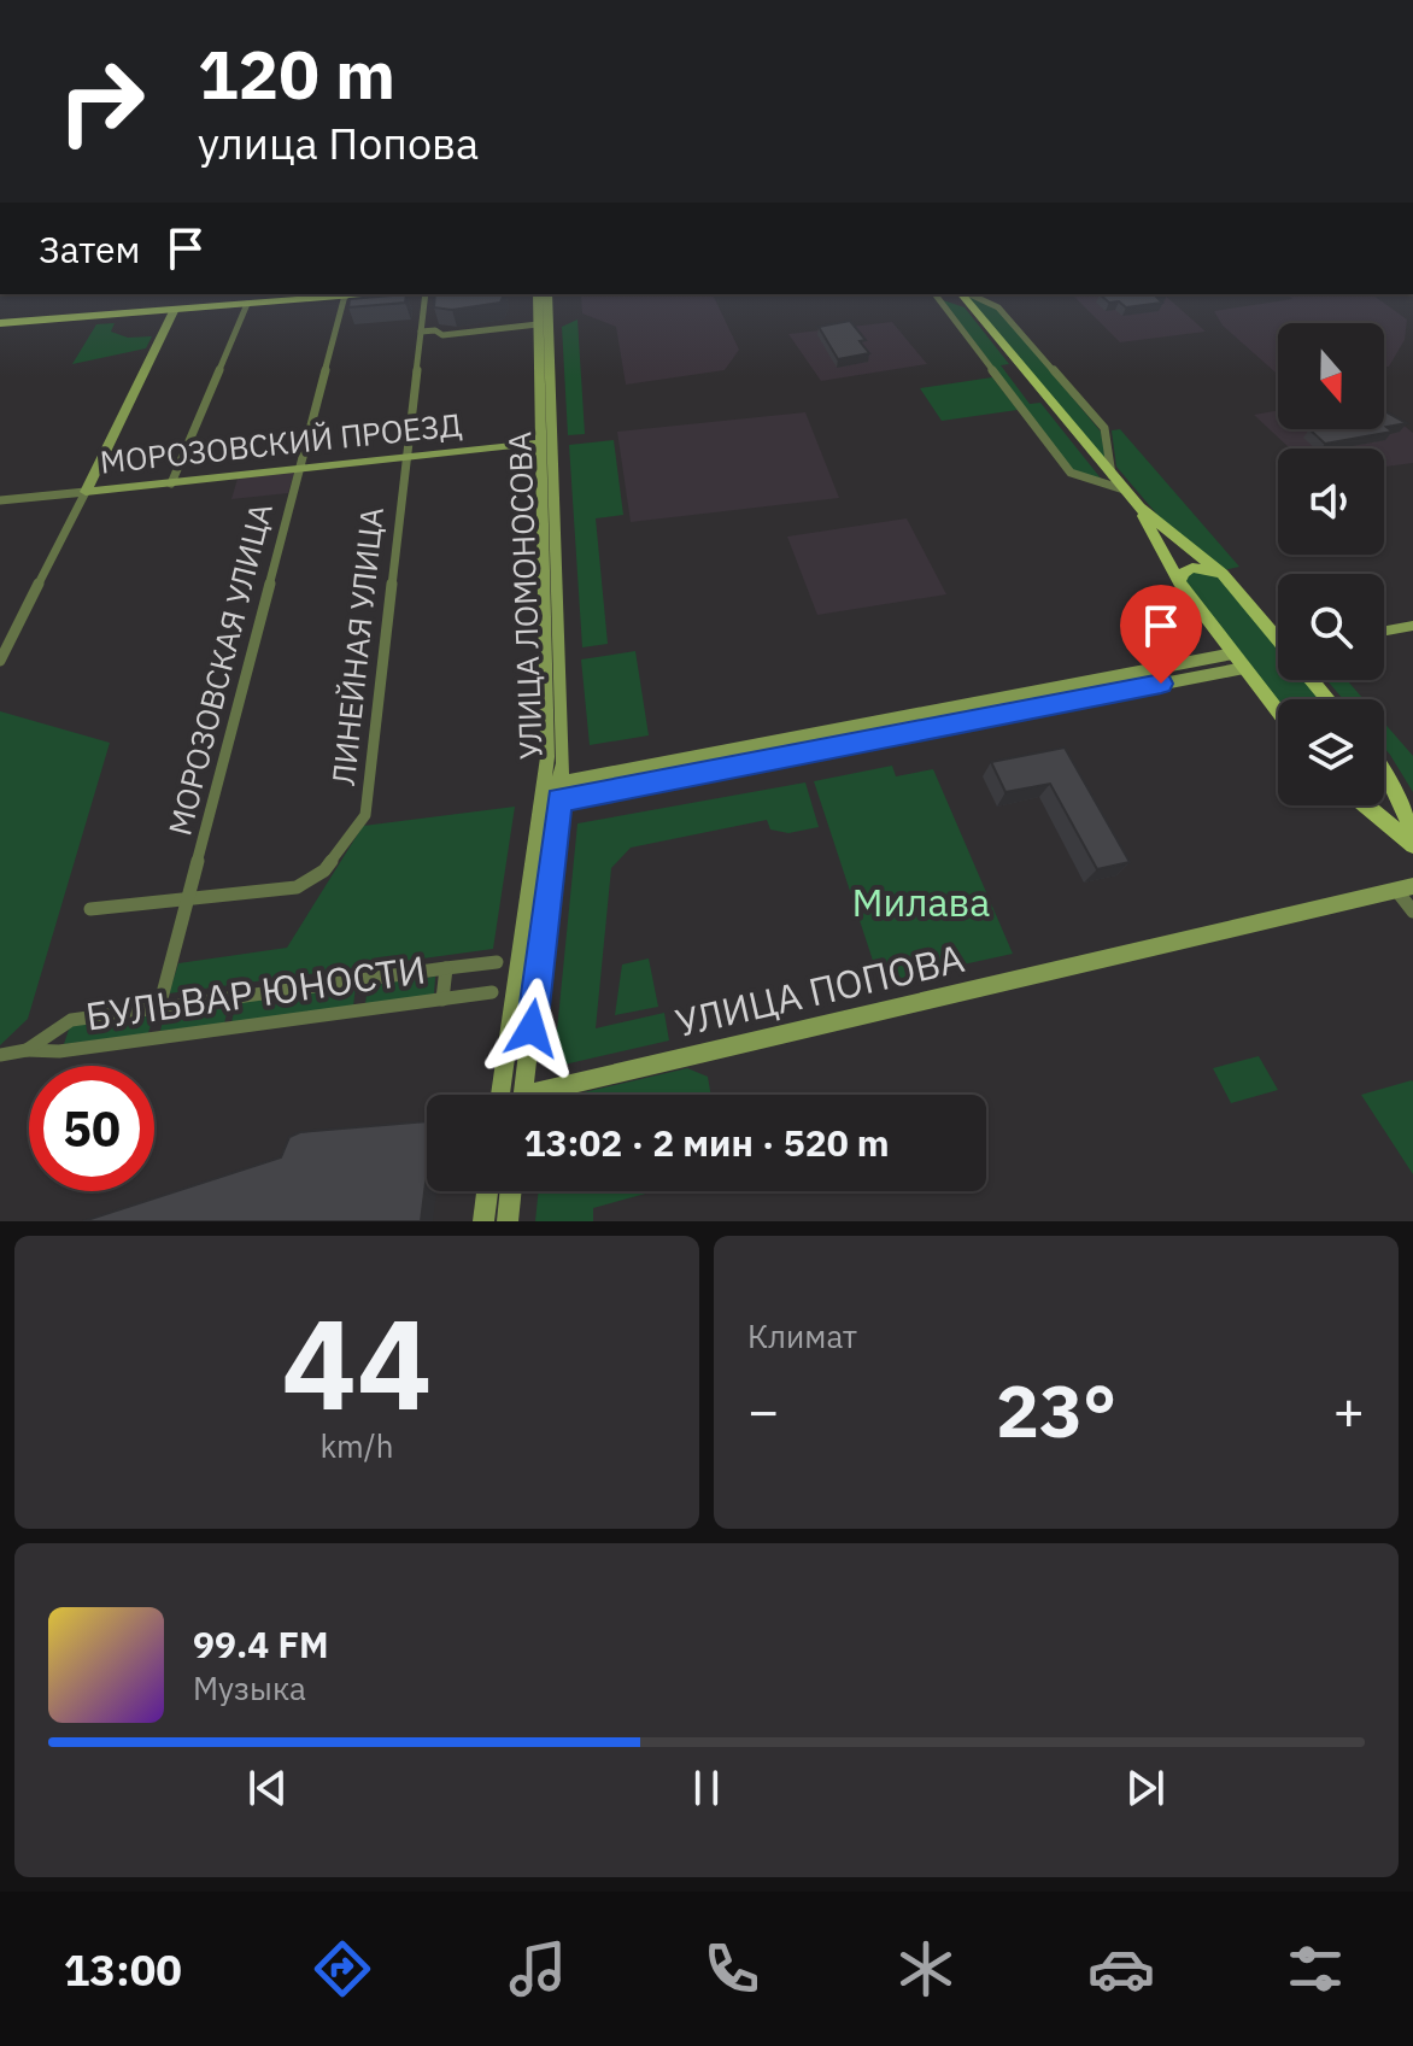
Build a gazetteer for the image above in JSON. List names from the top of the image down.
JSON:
{
  "streets": {
    "street": [
      "МОРОЗОВСКИЙ ПРОЕЗД",
      "УЛИЦА ЛОМОНОСОВА",
      "ЛИНЕЙНАЯ УЛИЦА",
      "МОРОЗОВСКАЯ УЛИЦА",
      "УЛИЦА ПОПОВА",
      "БУЛЬВАР ЮНОСТИ"
    ]
  },
  "crossings": [
    ["МОРОЗОВСКИЙ ПРОЕЗД", "УЛИЦА ЛОМОНОСОВА"],
    ["МОРОЗОВСКИЙ ПРОЕЗД", "ЛИНЕЙНАЯ УЛИЦА"],
    ["МОРОЗОВСКИЙ ПРОЕЗД", "МОРОЗОВСКАЯ УЛИЦА"],
    ["ЛИНЕЙНАЯ УЛИЦА", "МОРОЗОВСКАЯ УЛИЦА"]
  ],
  "parks": ["Милава"],
  "north": "bottom",
  "page": {
    "turn": ["120 m", "улица Попова"],
    "then": "Затем",
    "limit": "50",
    "trip": "13:02 · 2 мин · 520 m",
    "tile": [
      ["44", "km/h"],
      "Климат"
    ],
    "heat": ["−", "23°", "+"],
    "song": ["99.4 FM", "Музыка"],
    "tabs": "13:00"
  }
}
